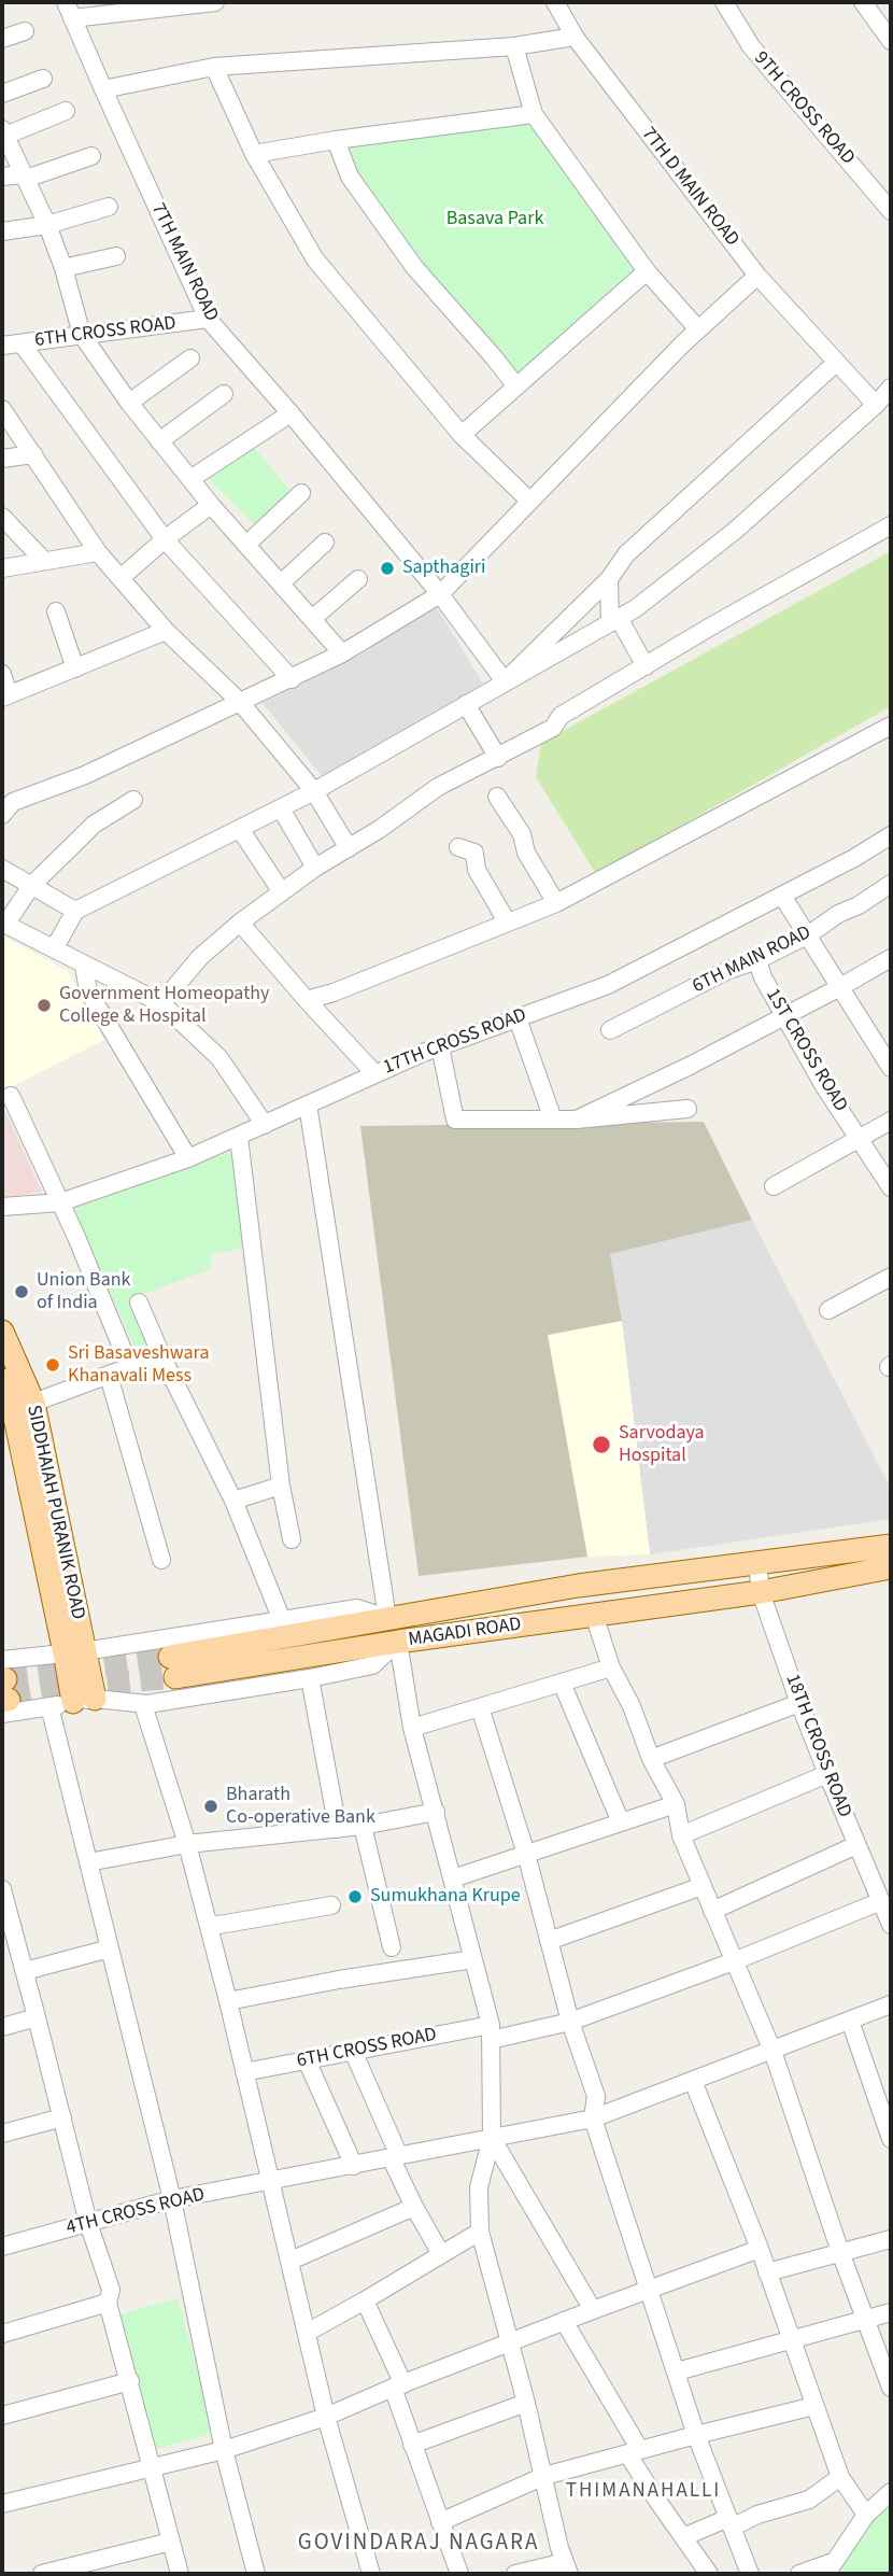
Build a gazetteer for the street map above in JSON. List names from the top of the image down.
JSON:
{
  "streets": {
    "main road": ["SIDDHAIAH PURANIK ROAD", "MAGADI ROAD"],
    "street": [
      "9TH CROSS ROAD",
      "7TH D MAIN ROAD",
      "7TH MAIN ROAD",
      "6TH CROSS ROAD",
      "6TH MAIN ROAD",
      "17TH CROSS ROAD",
      "1ST CROSS ROAD",
      "18TH CROSS ROAD",
      "4TH CROSS ROAD"
    ]
  },
  "crossings": [
    ["7TH MAIN ROAD", "6TH CROSS ROAD"],
    ["6TH CROSS ROAD", "18TH CROSS ROAD"],
    ["6TH MAIN ROAD", "1ST CROSS ROAD"],
    ["SIDDHAIAH PURANIK ROAD", "MAGADI ROAD"],
    ["MAGADI ROAD", "18TH CROSS ROAD"]
  ],
  "districts": ["THIMANAHALLI", "GOVINDARAJ NAGARA"],
  "parks": ["Basava Park"],
  "places": [
    "Sapthagiri",
    "Government Homeopathy College & Hospital",
    "Union Bank of India",
    "Sri Basaveshwara Khanavali Mess",
    "Sarvodaya Hospital",
    "Bharath Co-operative Bank",
    "Sumukhana Krupe"
  ]
}
